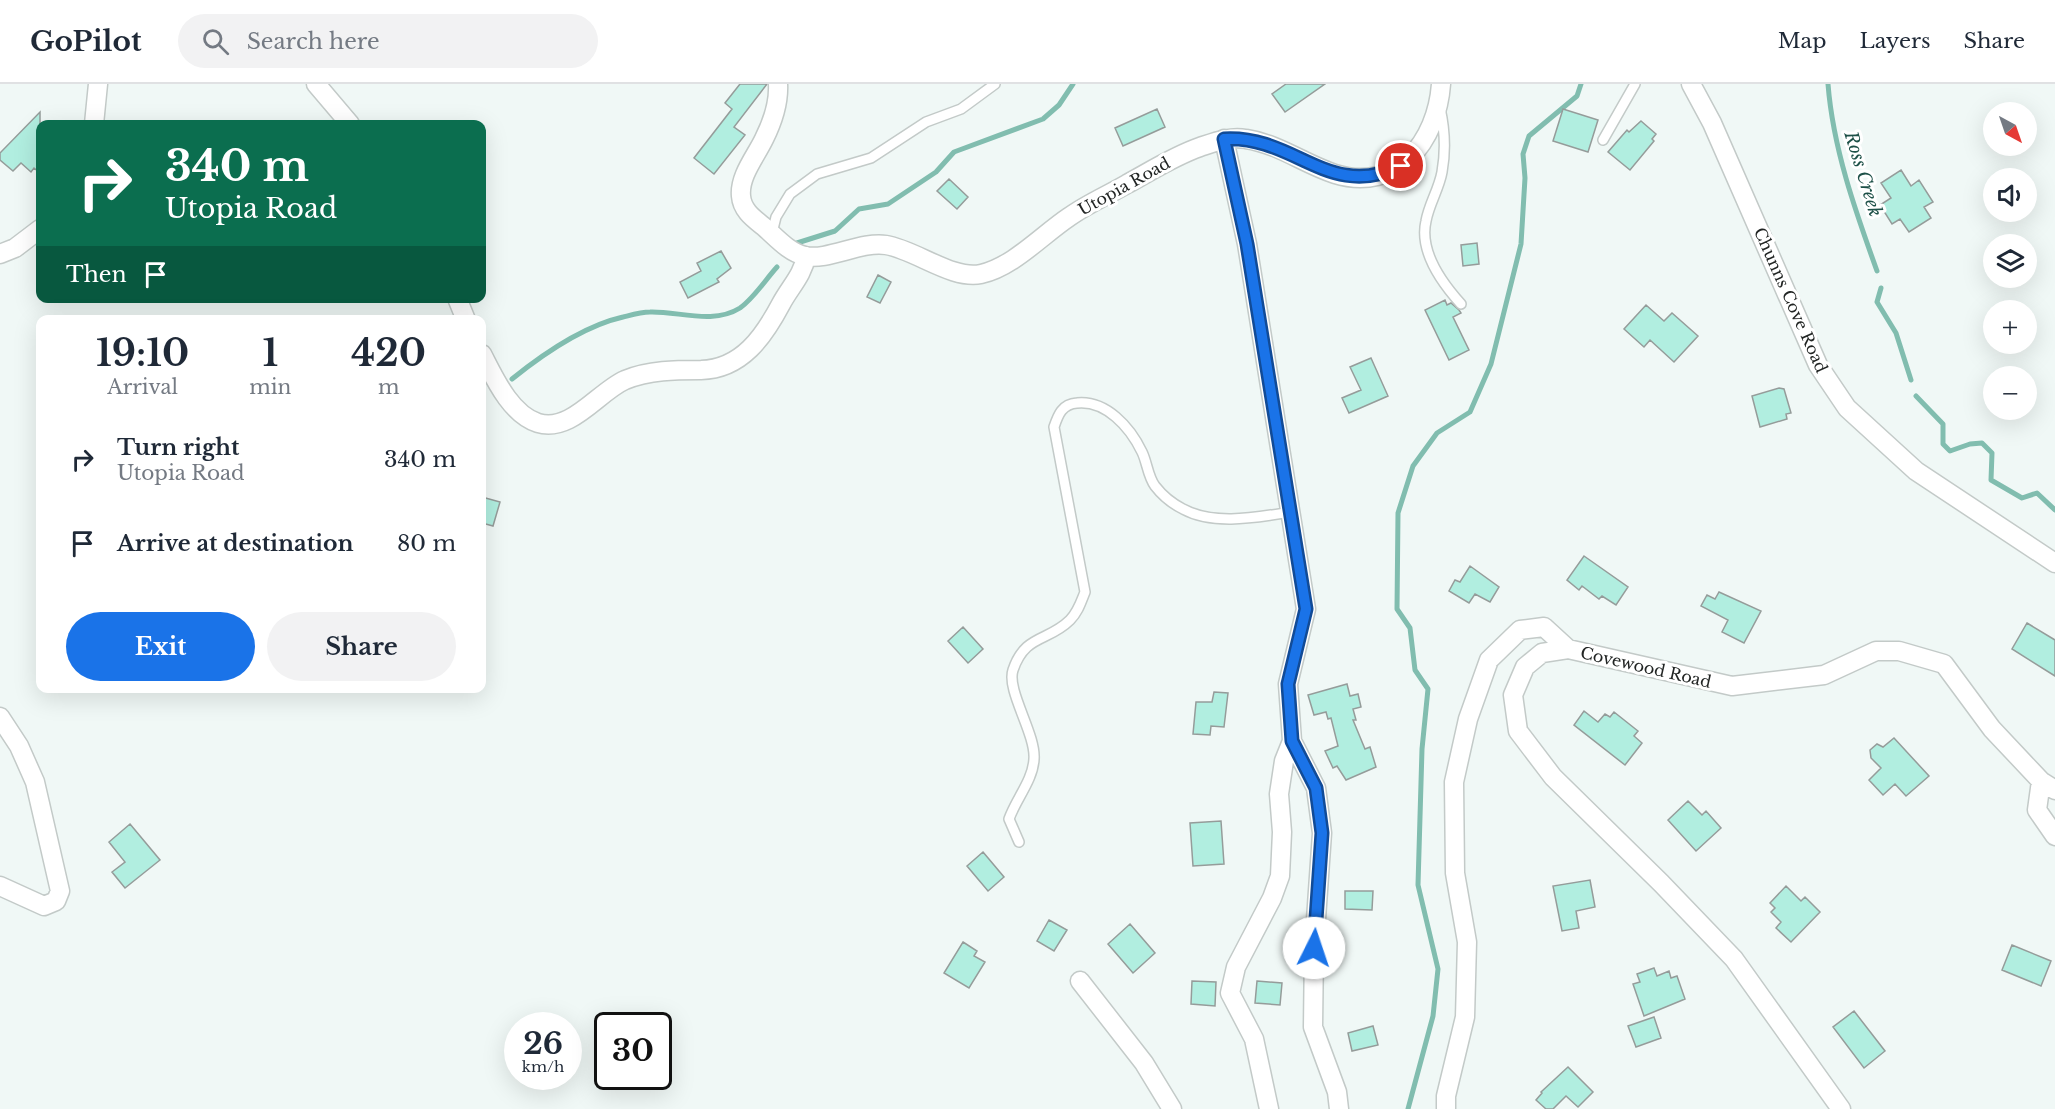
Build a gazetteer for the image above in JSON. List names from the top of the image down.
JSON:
{
  "streets": {
    "street": ["Utopia Road", "Chunns Cove Road", "Covewood Road"]
  },
  "water": ["Ross Creek"],
  "north": "bottom right",
  "page": {
    "header": "GoPilot",
    "search": "Search here",
    "nav": ["Map", "Layers", "Share"],
    "map_buttons": ["+", "−"],
    "turn": ["340 m", "Utopia Road"],
    "then": "Then",
    "eta": [
      "19:10",
      "Arrival",
      "1",
      "min",
      "420",
      "m"
    ],
    "list": [
      {
        "name": "Turn right",
        "note": "Utopia Road",
        "value": "340 m"
      },
      {
        "name": "Arrive at destination",
        "value": "80 m"
      }
    ],
    "buttons": ["Exit", "Share"],
    "speed": "26 km/h",
    "limit": "30"
  }
}
